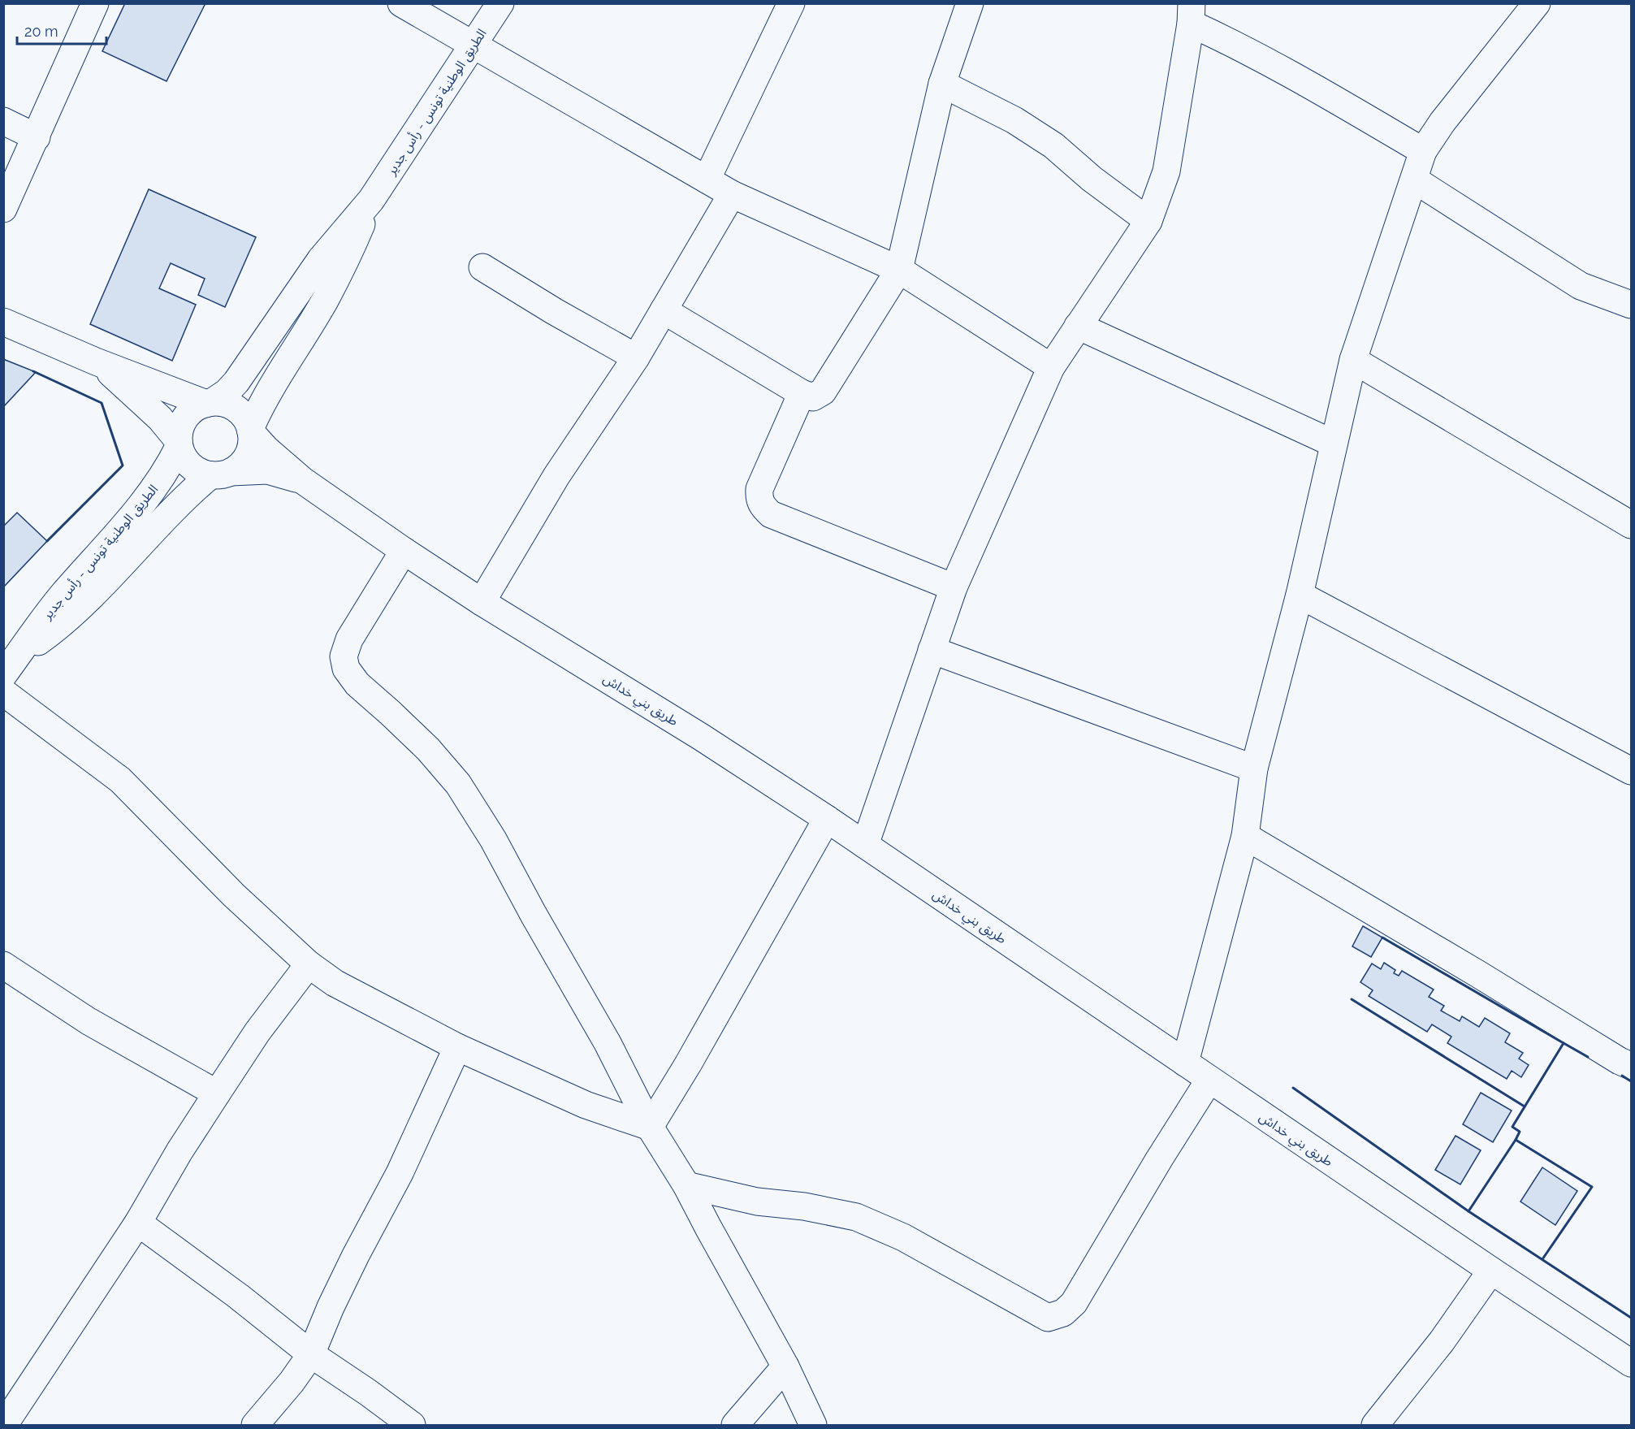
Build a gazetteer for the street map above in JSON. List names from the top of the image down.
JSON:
{
  "streets": {
    "street": ["الطريق الوطنية تونس - رأس جدير", "طريق بني خداش"]
  },
  "crossings": [
    ["الطريق الوطنية تونس - رأس جدير", "طريق بني خداش"]
  ],
  "scale_bar": "20 m"
}
